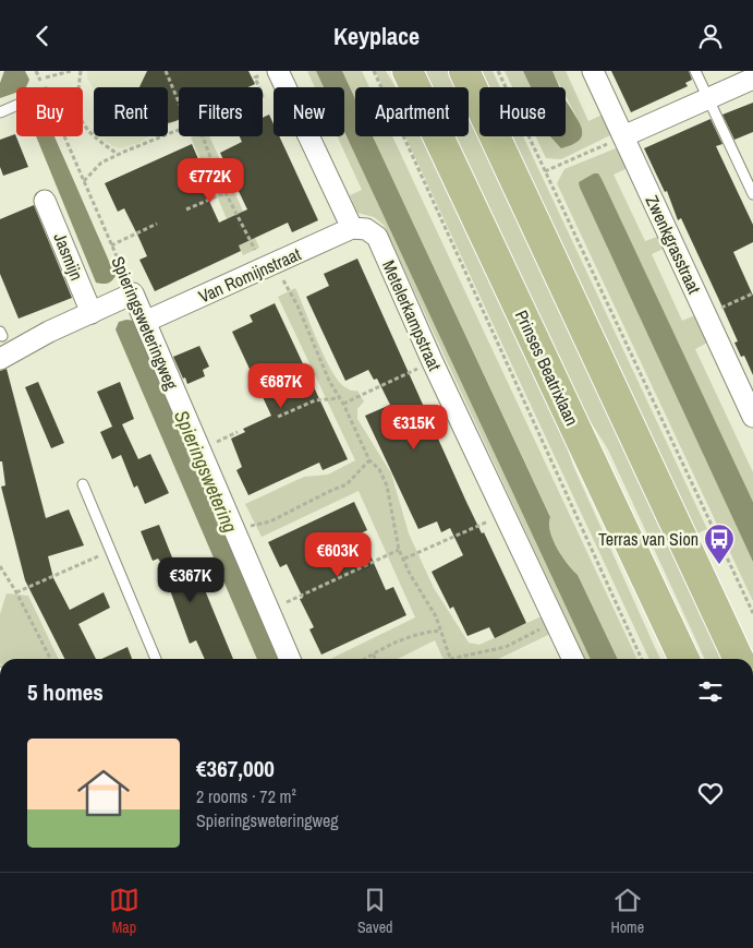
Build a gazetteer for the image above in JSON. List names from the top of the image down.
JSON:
{
  "streets": {
    "main road": ["Prinses Beatrixlaan"],
    "street": [
      "Zwenkgrasstraat",
      "Jasmijn",
      "Van Romijnstraat",
      "Metelerkampstraat",
      "Spieringsweteringweg"
    ]
  },
  "crossings": [
    ["Van Romijnstraat", "Metelerkampstraat"],
    ["Van Romijnstraat", "Spieringsweteringweg"]
  ],
  "water": ["Spieringswetering"],
  "places": {
    "bus stop": ["Terras van Sion"]
  },
  "page": {
    "header": "Keyplace",
    "chip": [
      "Buy",
      "Rent",
      "Filters",
      "New",
      "Apartment",
      "House"
    ],
    "price": [
      "€772K",
      "€687K",
      "€315K",
      "€603K",
      "€367K"
    ],
    "heading": "5 homes",
    "list": [
      {
        "name": "€367,000",
        "note": "2 rooms · 72 m² · Spieringsweteringweg"
      }
    ],
    "tabs": ["Map", "Saved", "Home"]
  }
}
